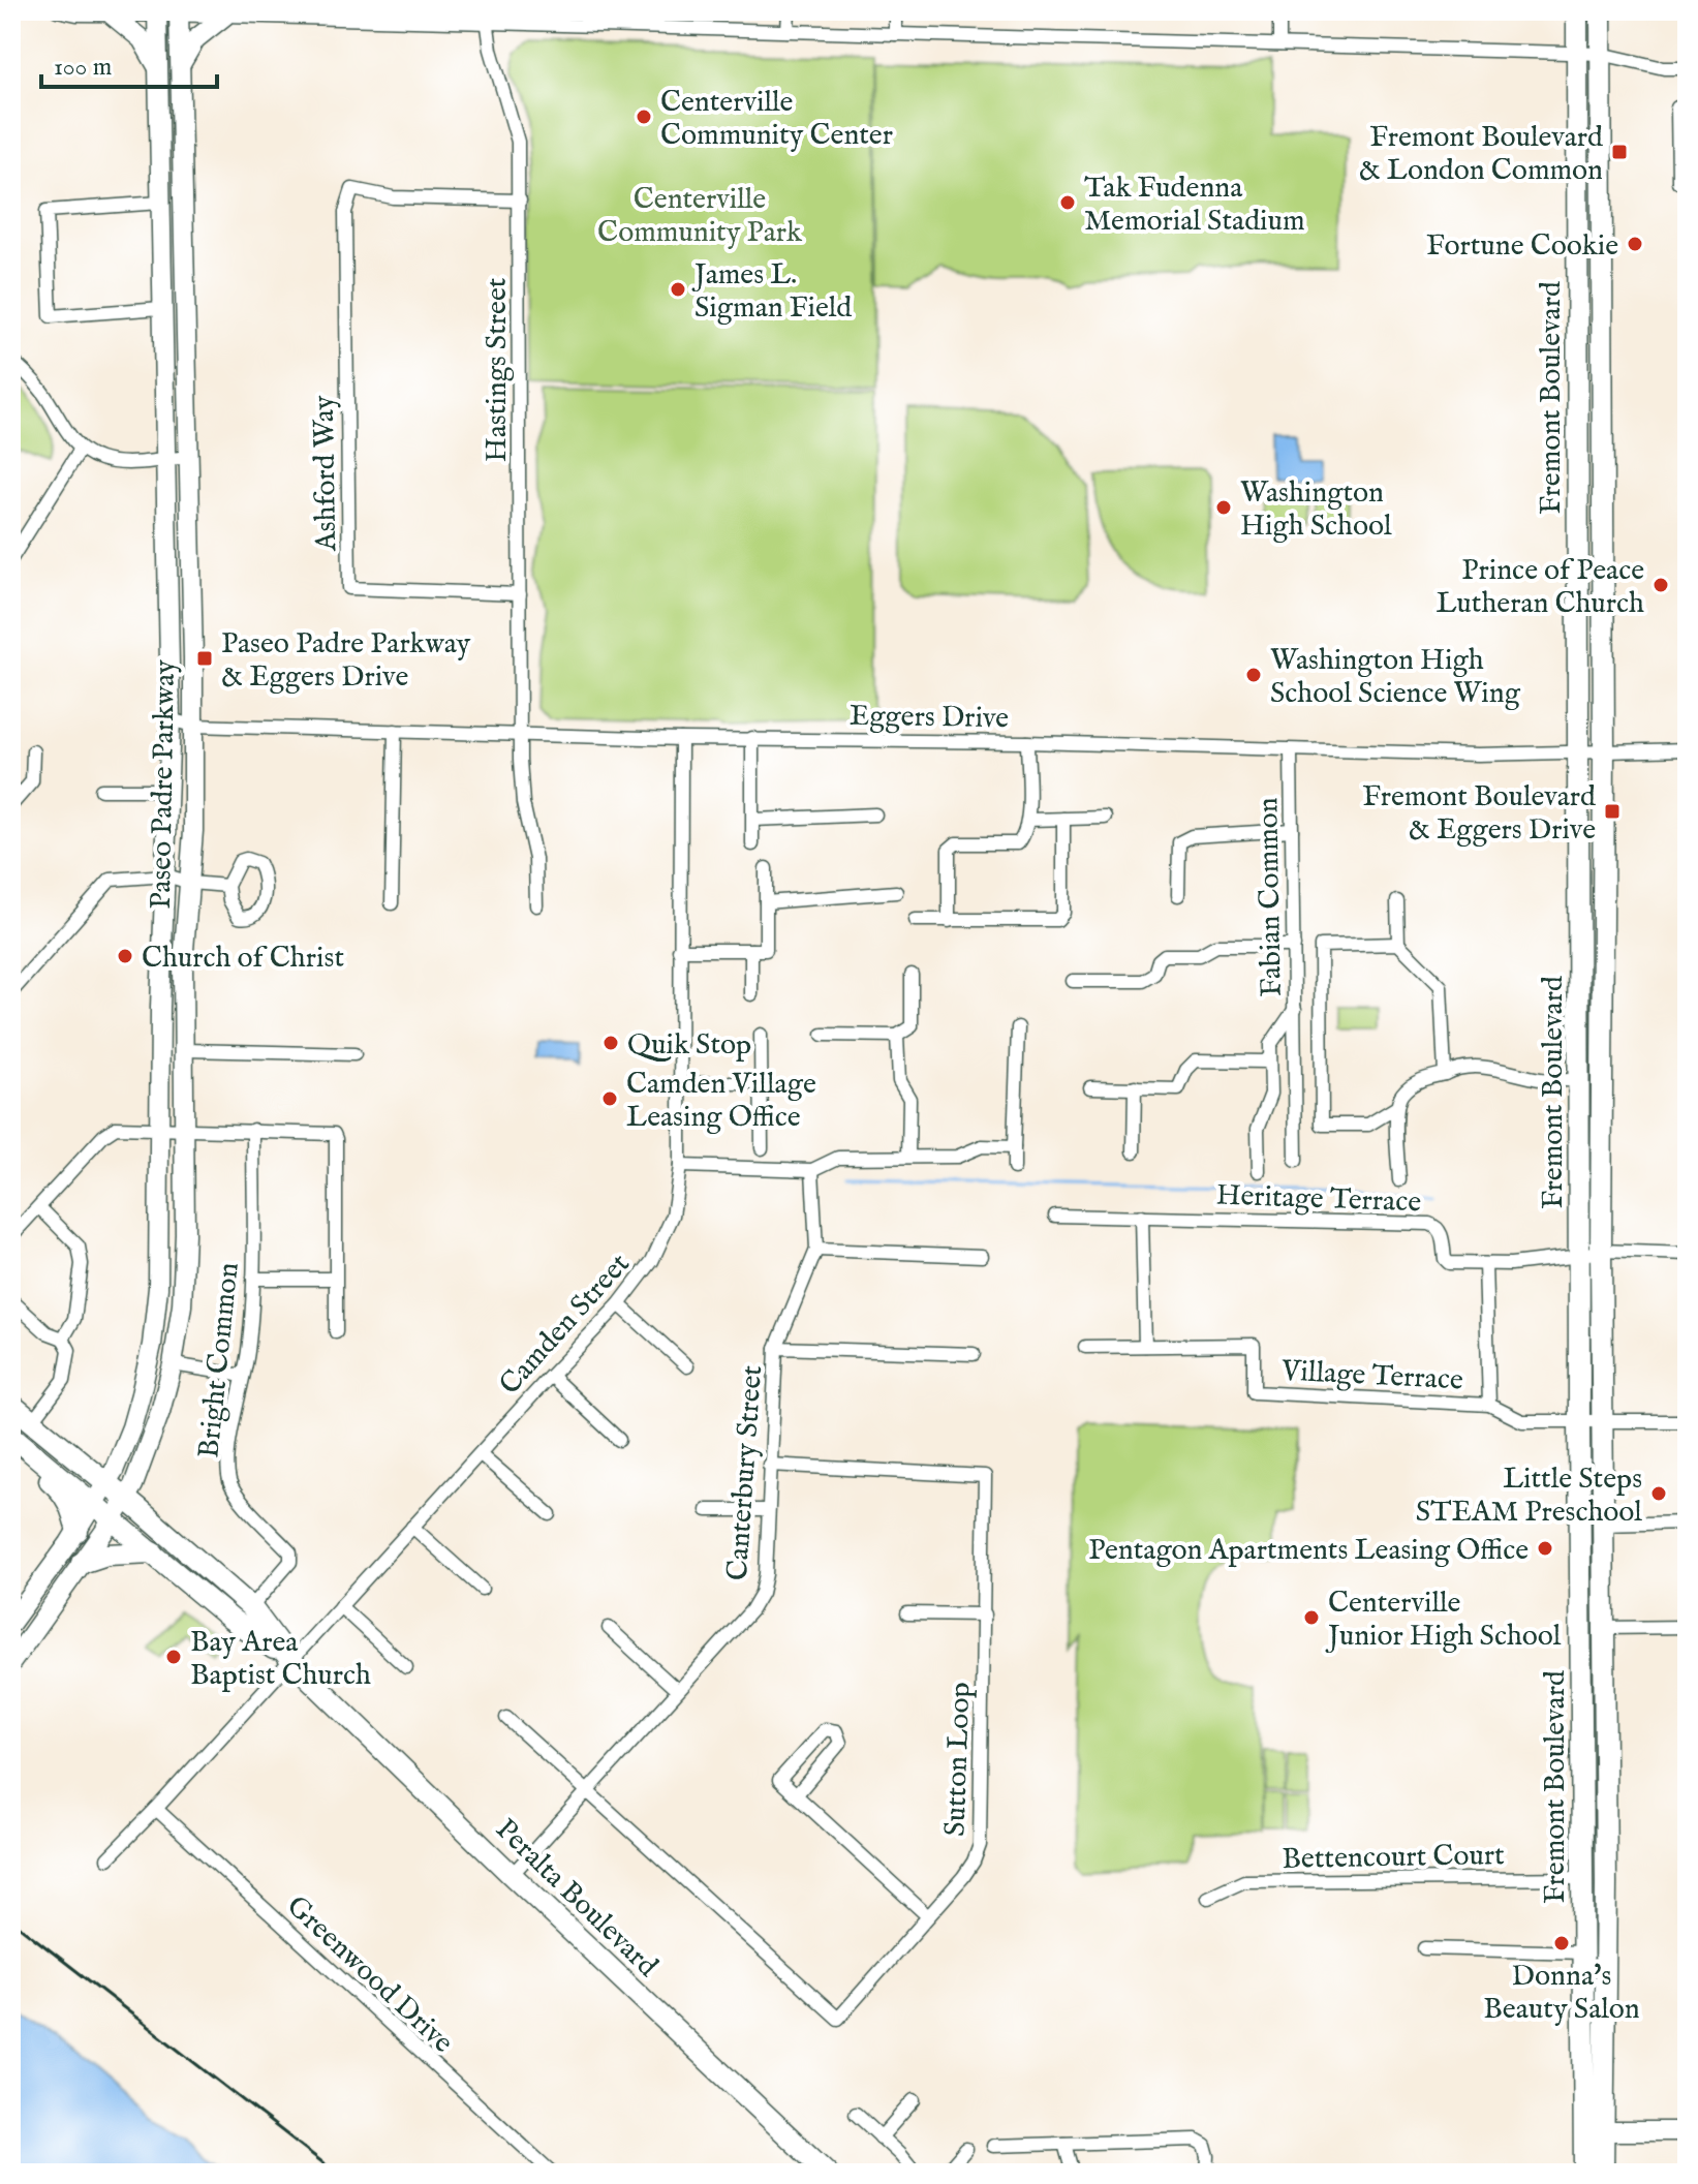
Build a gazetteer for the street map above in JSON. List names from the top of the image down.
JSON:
{
  "streets": {
    "main road": ["Fremont Boulevard", "Paseo Padre Parkway", "Peralta Boulevard"],
    "street": [
      "Hastings Street",
      "Ashford Way",
      "Eggers Drive",
      "Fabian Common",
      "Heritage Terrace",
      "Camden Street",
      "Bright Common",
      "Village Terrace",
      "Canterbury Street",
      "Sutton Loop",
      "Bettencourt Court",
      "Greenwood Drive"
    ]
  },
  "crossings": [
    ["Hastings Street", "Ashford Way"],
    ["Hastings Street", "Eggers Drive"],
    ["Fremont Boulevard", "Eggers Drive"],
    ["Fremont Boulevard", "Heritage Terrace"],
    ["Fremont Boulevard", "Village Terrace"],
    ["Fremont Boulevard", "Bettencourt Court"],
    ["Eggers Drive", "Paseo Padre Parkway"],
    ["Eggers Drive", "Fabian Common"],
    ["Eggers Drive", "Camden Street"],
    ["Paseo Padre Parkway", "Peralta Boulevard"],
    ["Camden Street", "Peralta Boulevard"],
    ["Camden Street", "Greenwood Drive"],
    ["Bright Common", "Peralta Boulevard"],
    ["Canterbury Street", "Sutton Loop"],
    ["Canterbury Street", "Peralta Boulevard"]
  ],
  "parks": ["Centerville Community Park"],
  "places": {
    "other": [
      "Centerville Community Center",
      "Tak Fudenna Memorial Stadium",
      "Fortune Cookie",
      "James L. Sigman Field",
      "Washington High School",
      "Prince of Peace Lutheran Church",
      "Washington High School Science Wing",
      "Church of Christ",
      "Quik Stop",
      "Camden Village Leasing Office",
      "Little Steps STEAM Preschool",
      "Pentagon Apartments Leasing Office",
      "Centerville Junior High School",
      "Bay Area Baptist Church",
      "Donna's Beauty Salon"
    ],
    "transit": ["Fremont Boulevard & London Common", "Paseo Padre Parkway & Eggers Drive", "Fremont Boulevard & Eggers Drive"]
  },
  "scale_bar": "100 m"
}
